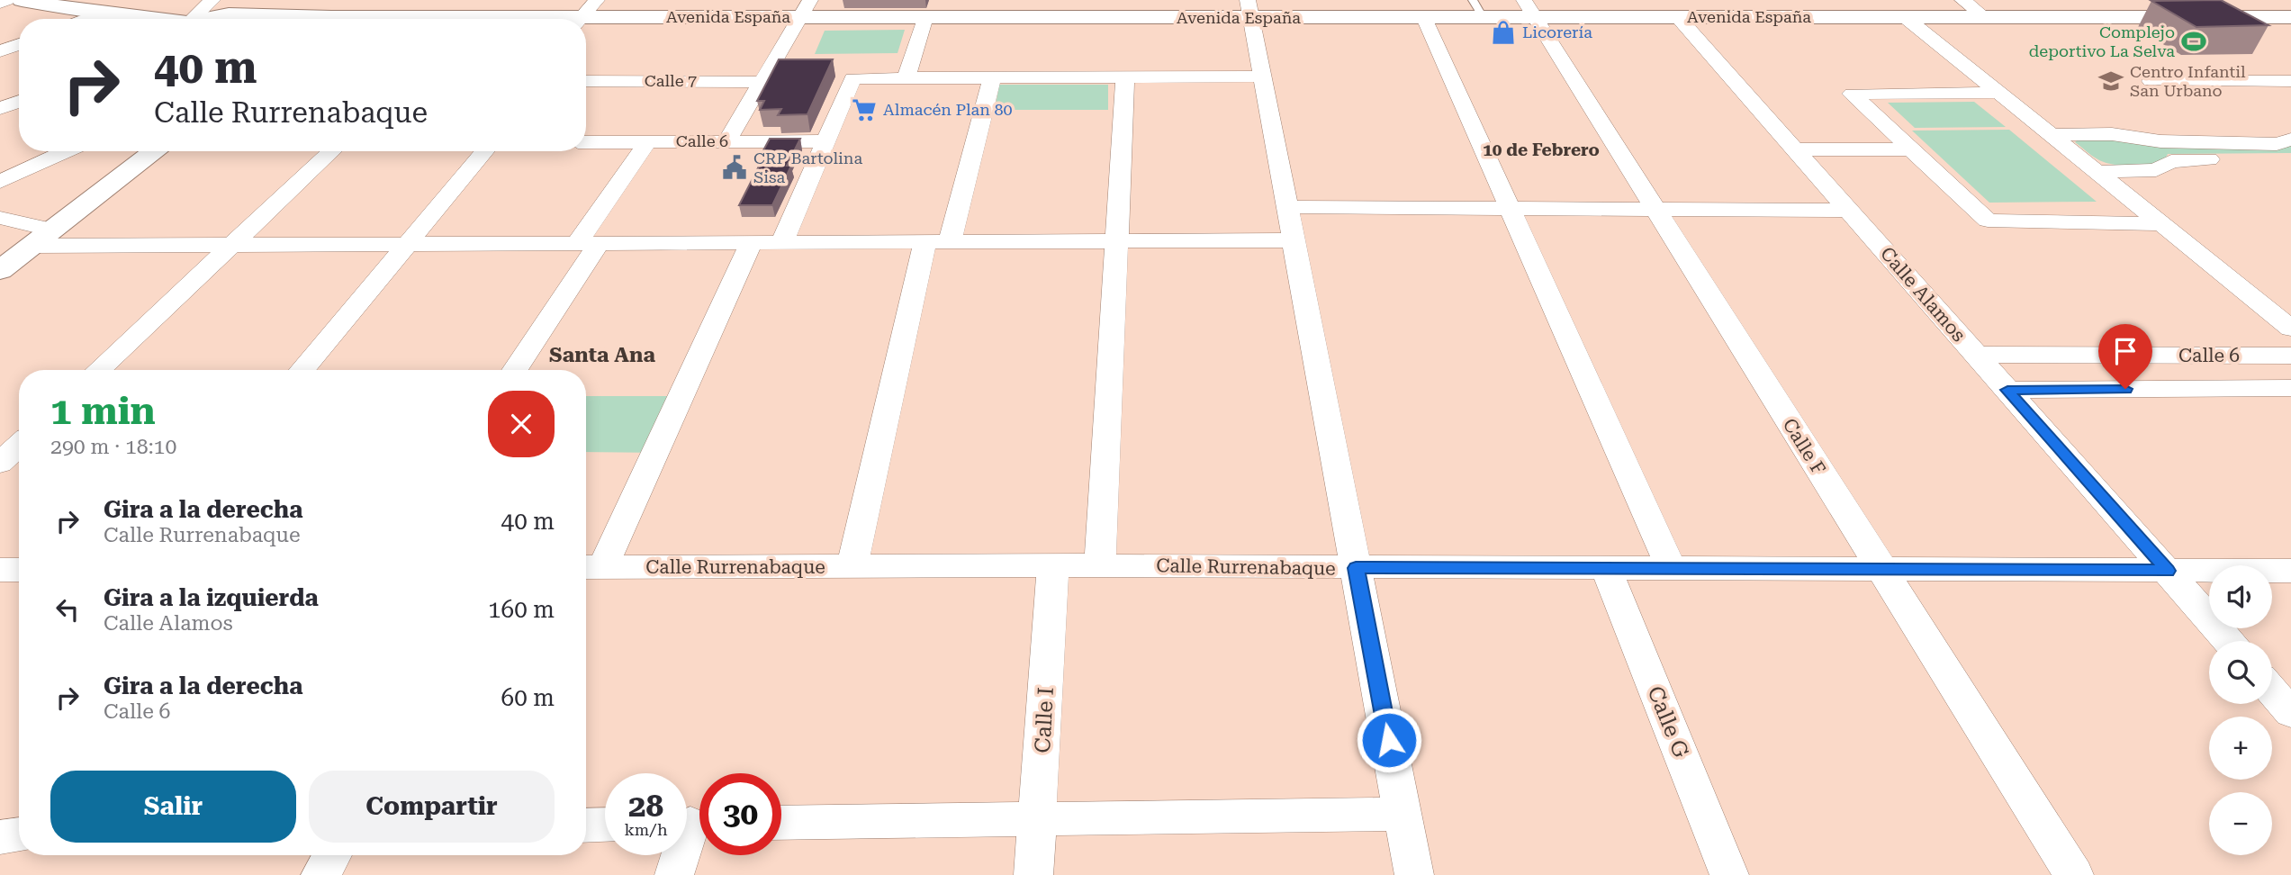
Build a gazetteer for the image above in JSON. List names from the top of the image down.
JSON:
{
  "streets": {
    "street": [
      "Avenida España",
      "Calle 7",
      "Calle 6",
      "Calle Alamos",
      "Calle F",
      "Calle Rurrenabaque",
      "Calle I",
      "Calle G"
    ]
  },
  "crossings": [
    ["Avenida España", "Calle Alamos"],
    ["Avenida España", "Calle F"],
    ["Calle 6", "Calle Alamos"],
    ["Calle Alamos", "Calle Rurrenabaque"],
    ["Calle F", "Calle Rurrenabaque"],
    ["Calle Rurrenabaque", "Calle I"],
    ["Calle Rurrenabaque", "Calle G"]
  ],
  "districts": ["10 de Febrero", "Santa Ana"],
  "places": {
    "shop": ["Licorería"],
    "sports": ["Complejo deportivo La Selva"],
    "school or university": ["Centro Infantil San Urbano"],
    "supermarket": ["Almacén Plan 80"],
    "public building": ["CRP Bartolina Sisa"]
  },
  "page": {
    "turn": ["40 m", "Calle Rurrenabaque"],
    "heading": ["1 min", "290 m · 18:10"],
    "list": [
      {
        "name": "Gira a la derecha",
        "note": "Calle Rurrenabaque",
        "value": "40 m"
      },
      {
        "name": "Gira a la izquierda",
        "note": "Calle Alamos",
        "value": "160 m"
      },
      {
        "name": "Gira a la derecha",
        "note": "Calle 6",
        "value": "60 m"
      }
    ],
    "map_buttons": ["+", "−"],
    "buttons": ["Salir", "Compartir"],
    "speed": "28 km/h",
    "limit": "30"
  }
}
